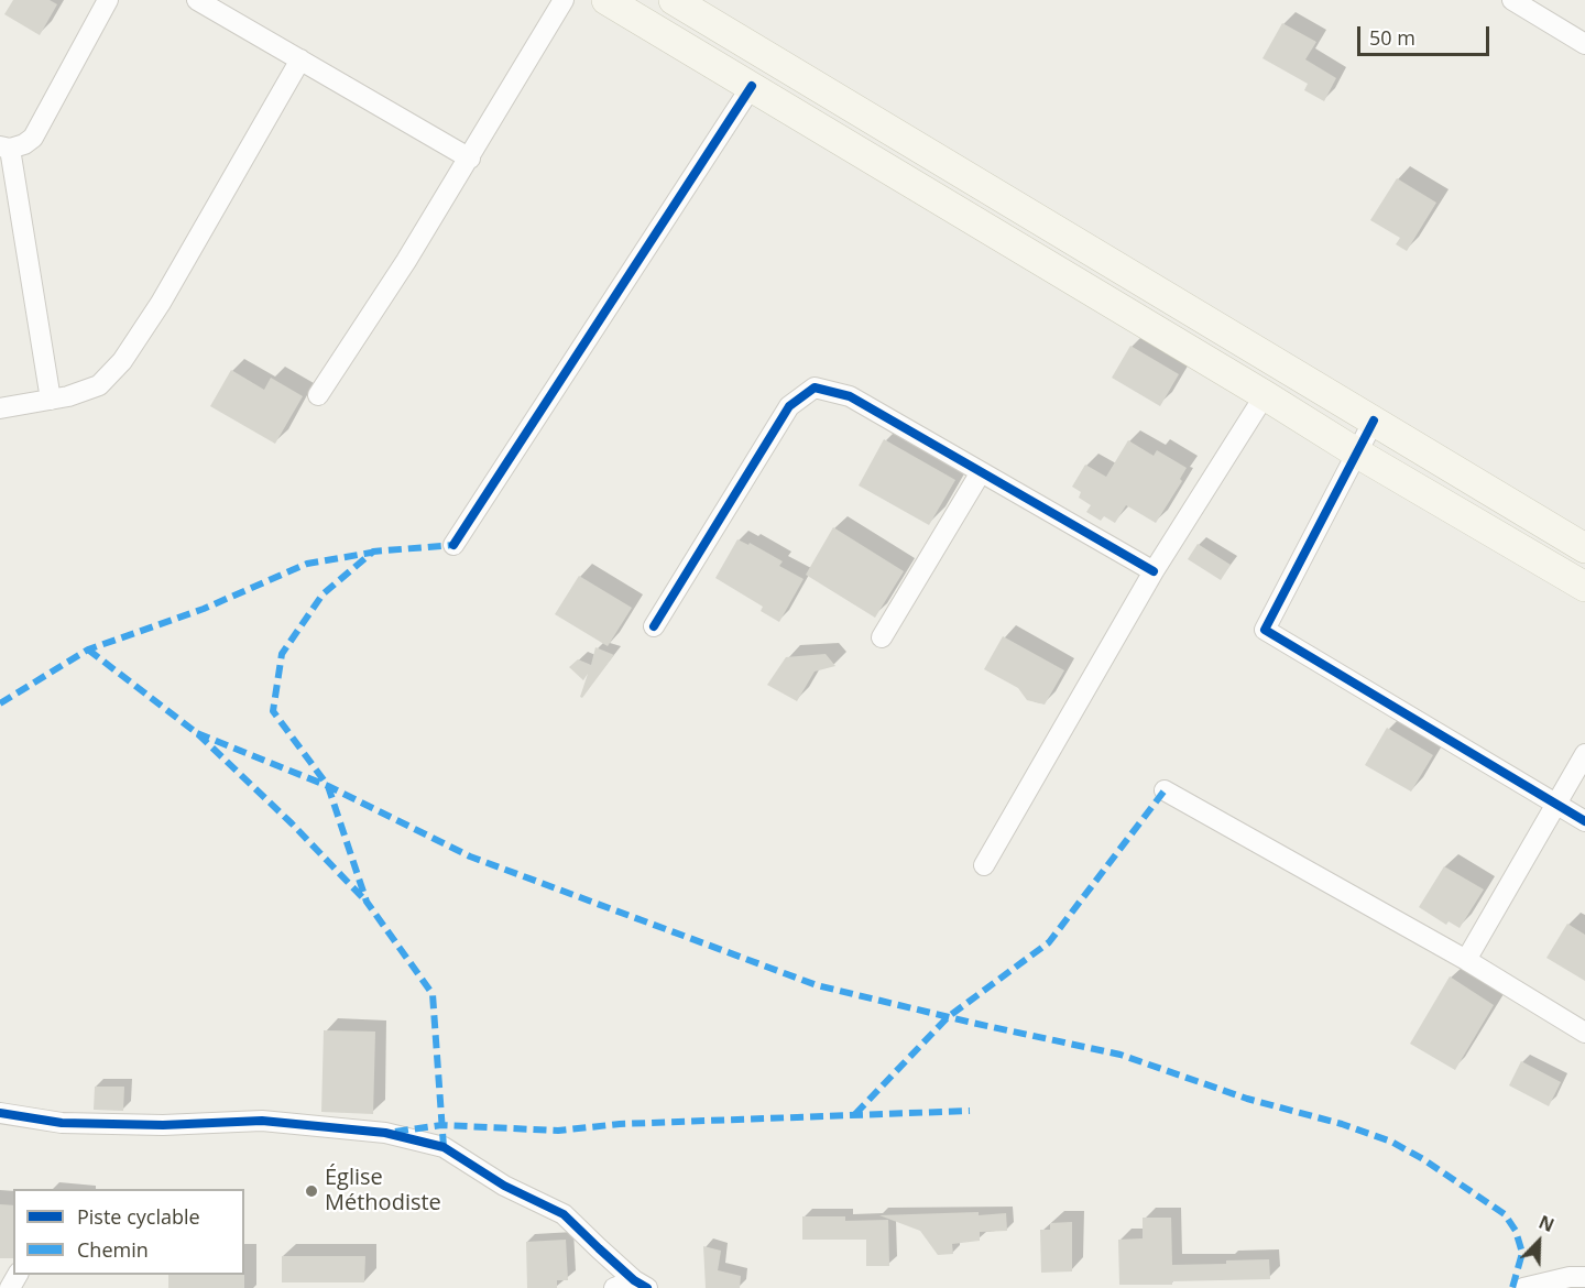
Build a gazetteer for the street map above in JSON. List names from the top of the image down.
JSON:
{
  "places": ["Église Méthodiste"],
  "legend": ["Piste cyclable", "Chemin"],
  "scale_bar": "50 m",
  "north": "top right"
}
